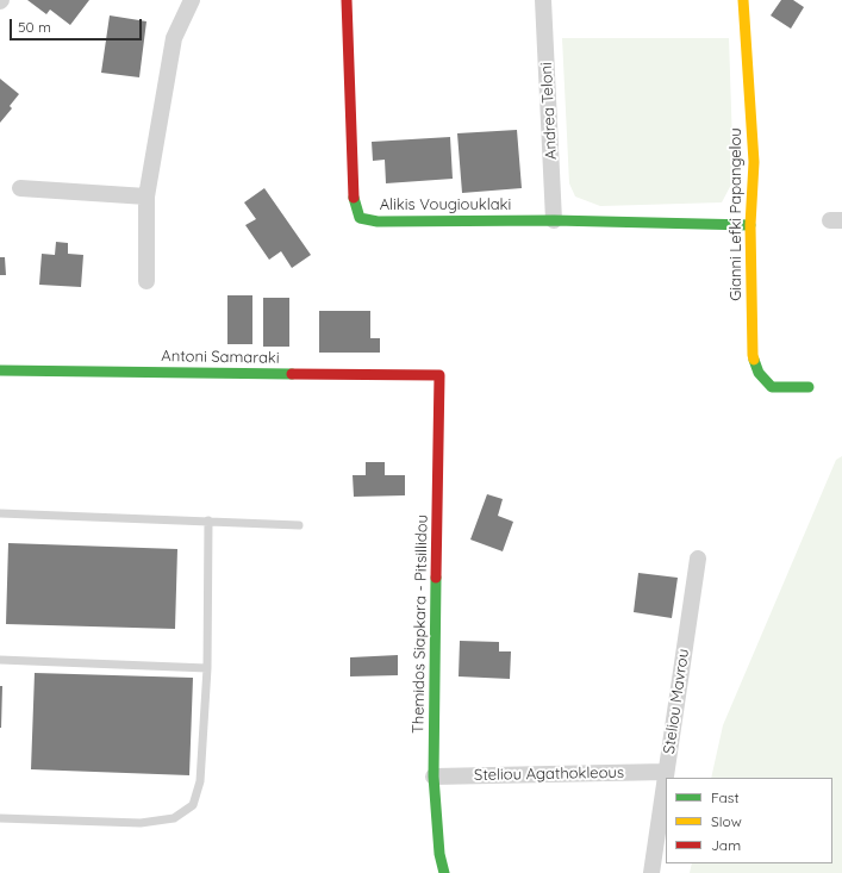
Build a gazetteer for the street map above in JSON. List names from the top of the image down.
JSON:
{
  "streets": {
    "street": [
      "Andrea Teloni",
      "Alikis Vougiouklaki",
      "Gianni Lefki Papangelou",
      "Antoni Samaraki",
      "Themidos Siapkara - Pitsillidou",
      "Steliou Mavrou",
      "Steliou Agathokleous"
    ]
  },
  "crossings": [
    ["Andrea Teloni", "Alikis Vougiouklaki"],
    ["Alikis Vougiouklaki", "Gianni Lefki Papangelou"],
    ["Antoni Samaraki", "Themidos Siapkara - Pitsillidou"],
    ["Themidos Siapkara - Pitsillidou", "Steliou Agathokleous"],
    ["Steliou Mavrou", "Steliou Agathokleous"]
  ],
  "legend": ["Fast", "Slow", "Jam"],
  "scale_bar": "50 m"
}
